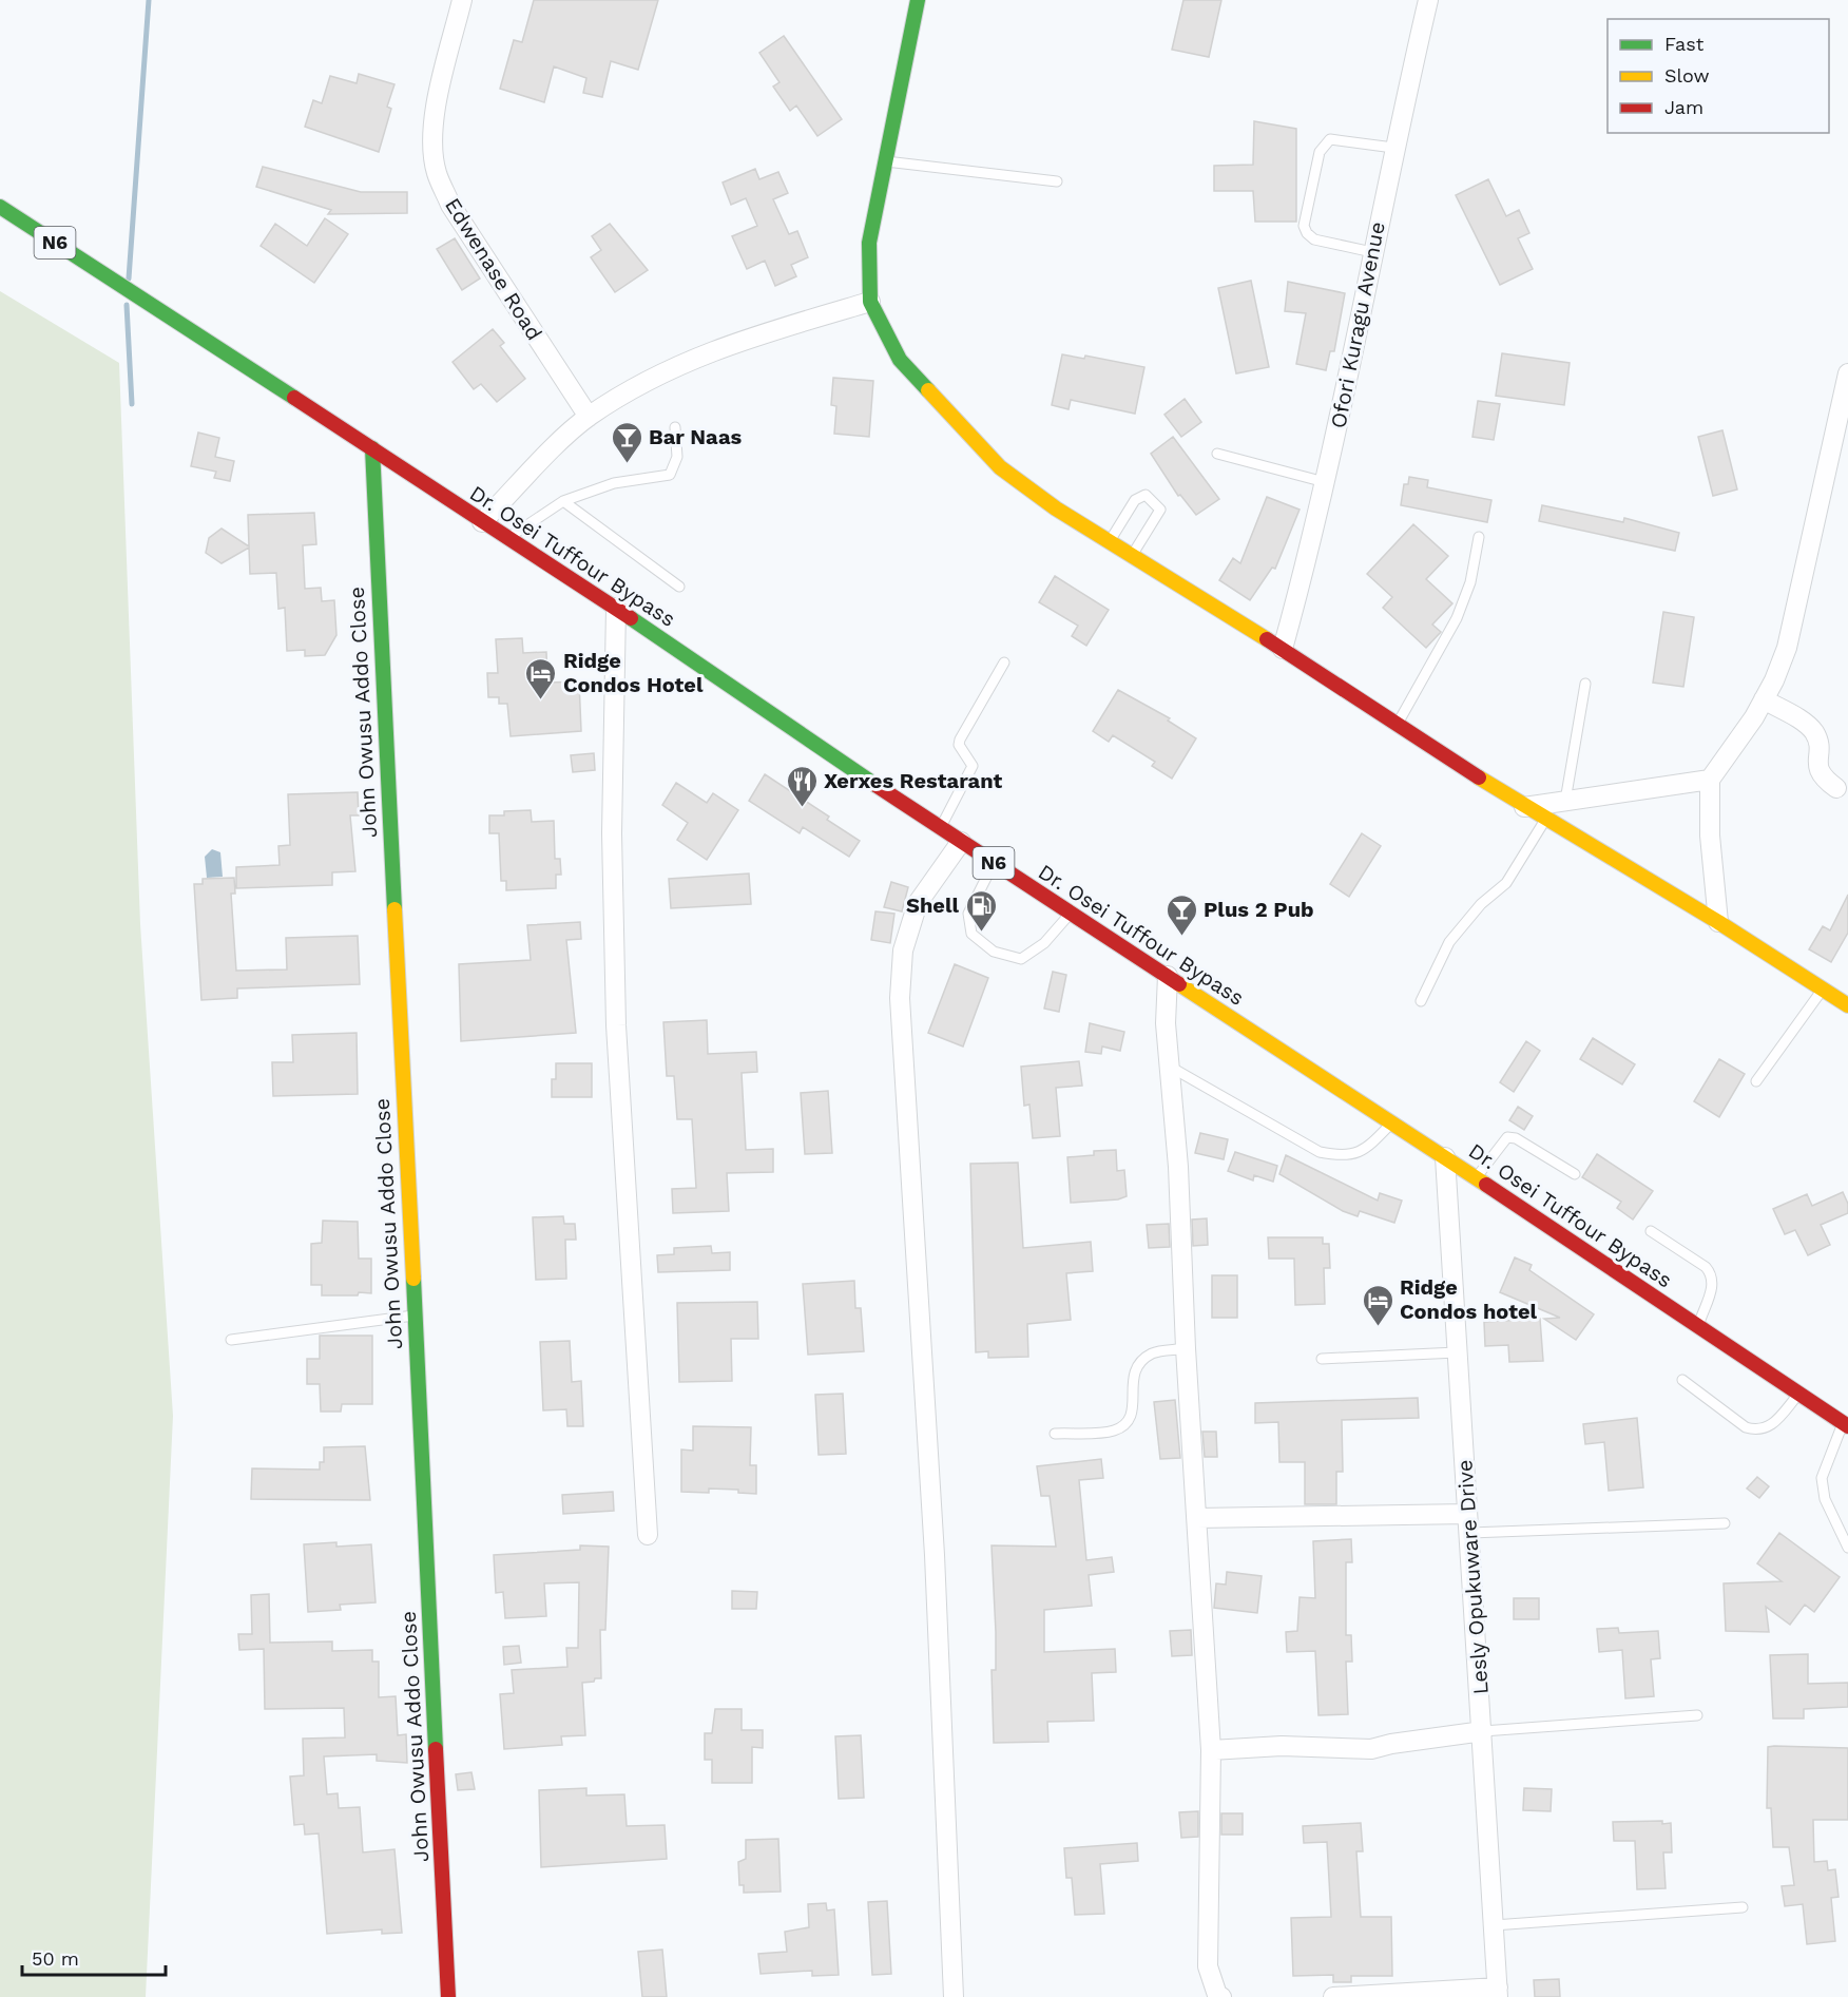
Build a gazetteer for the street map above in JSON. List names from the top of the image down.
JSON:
{
  "streets": {
    "main road": ["N6", "Dr. Osei Tuffour Bypass", "John Owusu Addo Close"],
    "street": ["Edwenase Road", "Ofori Kuragu Avenue", "Lesly Opukuware Drive"]
  },
  "crossings": [
    ["Dr. Osei Tuffour Bypass", "John Owusu Addo Close"],
    ["Dr. Osei Tuffour Bypass", "Lesly Opukuware Drive"]
  ],
  "places": {
    "bar": ["Bar Naas", "Plus 2 Pub"],
    "hotel": ["Ridge Condos Hotel", "Ridge Condos hotel"],
    "restaurant": ["Xerxes Restarant"],
    "fuel station": ["Shell"]
  },
  "legend": ["Fast", "Slow", "Jam"],
  "scale_bar": "50 m"
}
